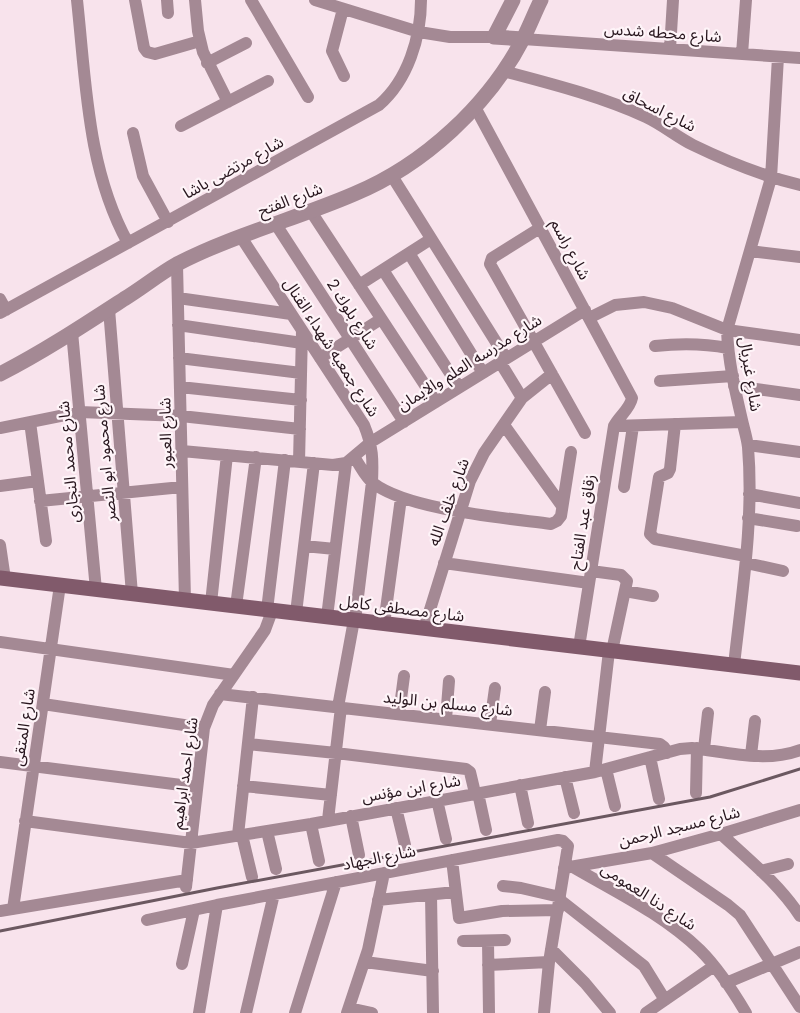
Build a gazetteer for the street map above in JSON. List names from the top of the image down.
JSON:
{
  "streets": {
    "main road": ["شارع مصطفى كامل"],
    "street": [
      "شارع محطه شدس",
      "شارع اسحاق",
      "شارع مرتضى باشا",
      "شارع الفتح",
      "شارع راسم",
      "شارع بلوك 2",
      "شارع جمعيه شهداء القنال",
      "شارع مدرسه العلم والايمان",
      "شارع غبريال",
      "شارع العبور",
      "شارع محمود ابو النصر",
      "شارع محمد النجارى",
      "شارع خلف الله",
      "زقاق عبد الفتاح",
      "شارع مسلم بن الوليد",
      "شارع المتقى",
      "شارع احمد ابراهيم",
      "شارع ابن مؤنس",
      "شارع مسجد الرحمن",
      "شارع الجهاد",
      "شارع دنا العمومى"
    ]
  },
  "crossings": [
    ["شارع محطه شدس", "شارع الفتح"],
    ["شارع محطه شدس", "شارع غبريال"],
    ["شارع اسحاق", "شارع الفتح"],
    ["شارع اسحاق", "شارع غبريال"],
    ["شارع الفتح", "شارع راسم"],
    ["شارع الفتح", "شارع بلوك 2"],
    ["شارع الفتح", "شارع جمعيه شهداء القنال"],
    ["شارع الفتح", "شارع العبور"],
    ["شارع الفتح", "شارع محمود ابو النصر"],
    ["شارع الفتح", "شارع محمد النجارى"],
    ["شارع راسم", "شارع مدرسه العلم والايمان"],
    ["شارع راسم", "زقاق عبد الفتاح"],
    ["شارع بلوك 2", "شارع مدرسه العلم والايمان"],
    ["شارع جمعيه شهداء القنال", "شارع مدرسه العلم والايمان"],
    ["شارع جمعيه شهداء القنال", "شارع مصطفى كامل"],
    ["شارع جمعيه شهداء القنال", "شارع مسلم بن الوليد"],
    ["شارع جمعيه شهداء القنال", "شارع ابن مؤنس"],
    ["شارع مدرسه العلم والايمان", "شارع غبريال"],
    ["شارع غبريال", "شارع مصطفى كامل"],
    ["شارع العبور", "شارع مصطفى كامل"],
    ["شارع محمود ابو النصر", "شارع مصطفى كامل"],
    ["شارع محمد النجارى", "شارع مصطفى كامل"],
    ["شارع خلف الله", "شارع مصطفى كامل"],
    ["زقاق عبد الفتاح", "شارع مصطفى كامل"],
    ["شارع مصطفى كامل", "شارع المتقى"],
    ["شارع مصطفى كامل", "شارع احمد ابراهيم"],
    ["شارع مسلم بن الوليد", "شارع احمد ابراهيم"],
    ["شارع مسلم بن الوليد", "شارع ابن مؤنس"],
    ["شارع المتقى", "شارع احمد ابراهيم"],
    ["شارع المتقى", "شارع ابن مؤنس"],
    ["شارع احمد ابراهيم", "شارع ابن مؤنس"],
    ["شارع مسجد الرحمن", "شارع الجهاد"],
    ["شارع مسجد الرحمن", "شارع دنا العمومى"],
    ["شارع الجهاد", "شارع دنا العمومى"]
  ]
}
